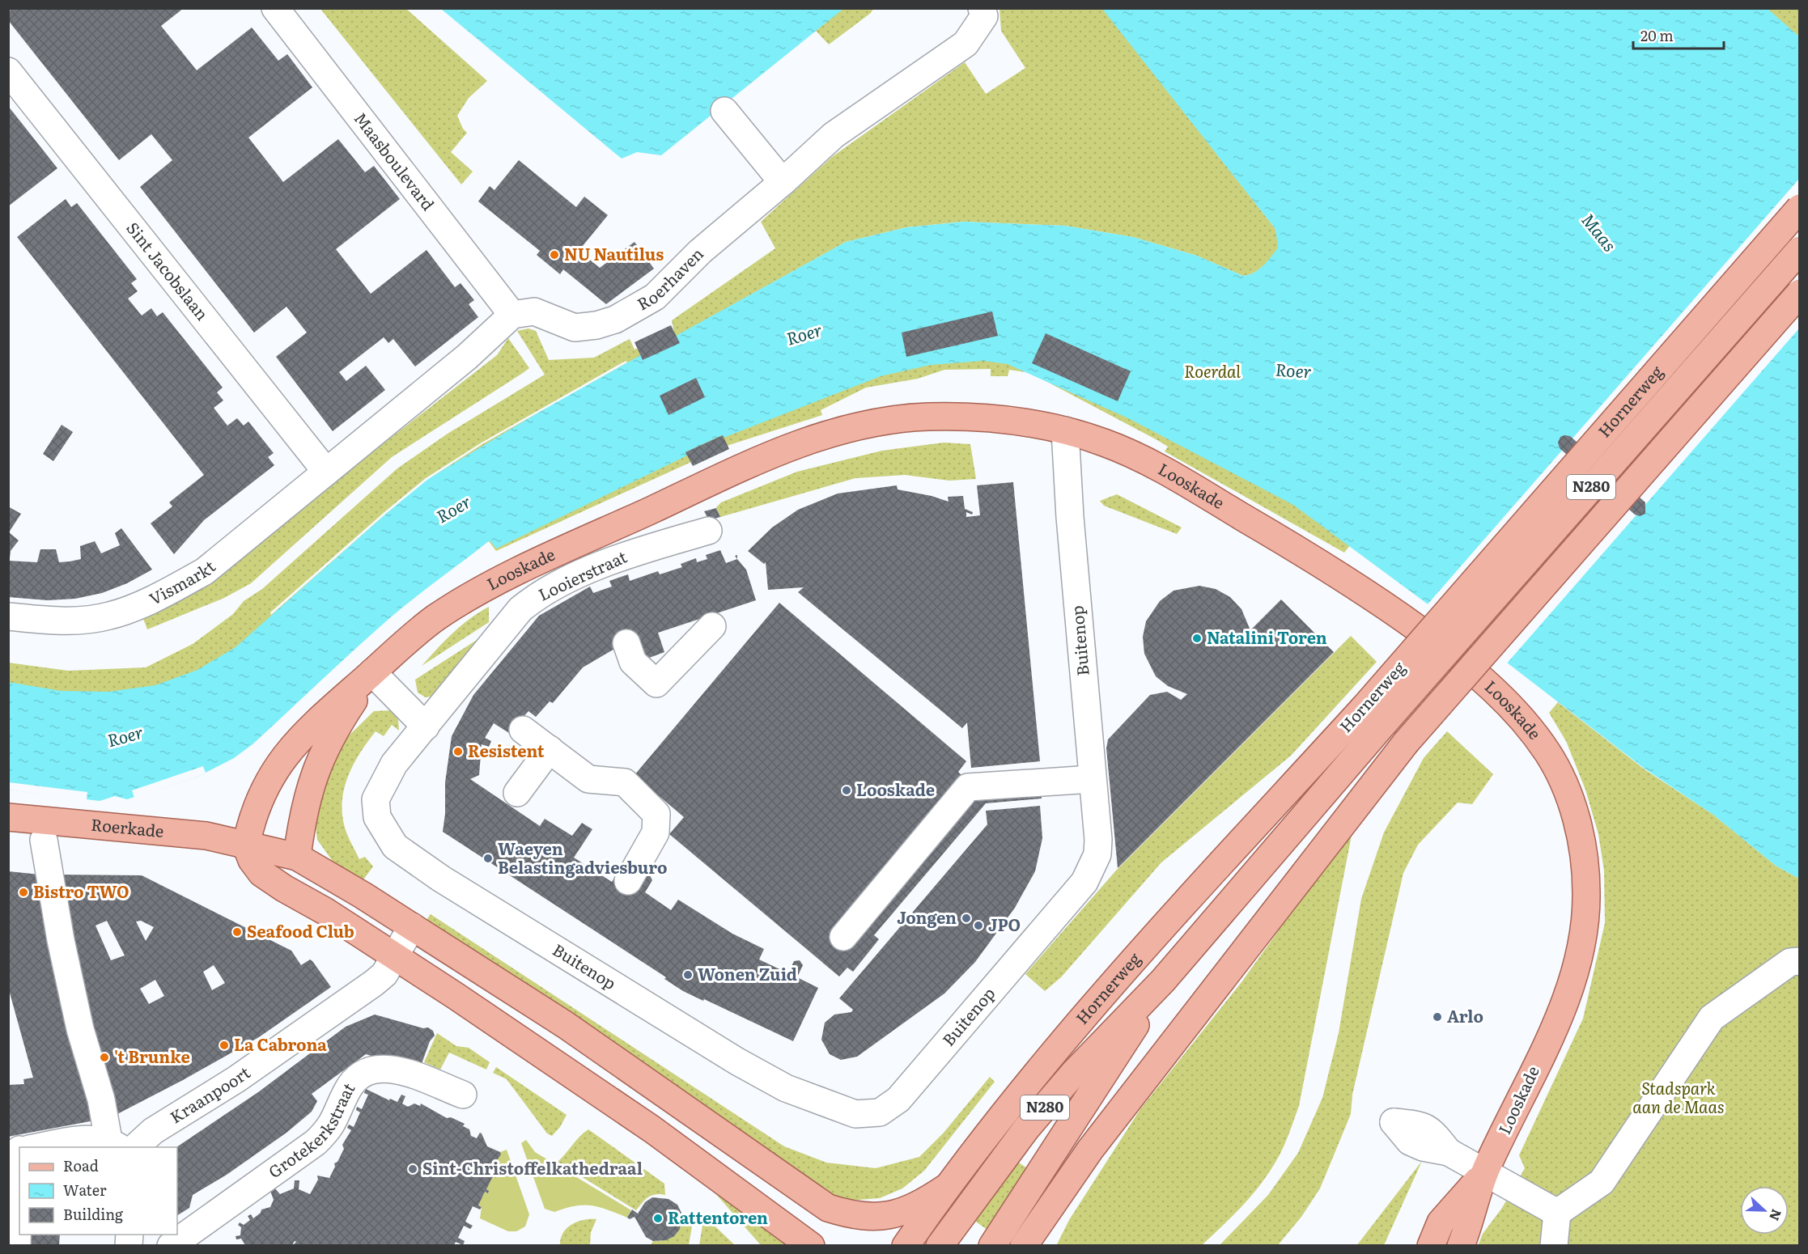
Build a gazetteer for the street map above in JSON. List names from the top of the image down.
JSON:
{
  "streets": {
    "main road": [
      "Hornerweg",
      "Looskade",
      "N280",
      "Roerkade"
    ],
    "street": [
      "Maasboulevard",
      "Sint Jacobslaan",
      "Roerhaven",
      "Looierstraat",
      "Vismarkt",
      "Buitenop",
      "Kraanpoort",
      "Grotekerkstraat"
    ]
  },
  "crossings": [
    ["Maasboulevard", "Roerhaven"],
    ["Sint Jacobslaan", "Vismarkt"],
    ["Hornerweg", "N280"],
    ["Hornerweg", "Roerkade"],
    ["Looskade", "Buitenop"],
    ["Looskade", "Roerkade"],
    ["N280", "Roerkade"],
    ["Looierstraat", "Buitenop"],
    ["Roerkade", "Kraanpoort"]
  ],
  "water": ["Maas", "Roer"],
  "parks": ["Roerdal", "Stadspark aan de Maas"],
  "places": [
    "NU Nautilus",
    "Natalini Toren",
    "Resistent",
    "Looskade",
    "Waeyen Belastingadviesburo",
    "Bistro TWO",
    "Jongen",
    "JPO",
    "Seafood Club",
    "Wonen Zuid",
    "Arlo",
    "La Cabrona",
    "'t Brunke",
    "Sint-Christoffelkathedraal",
    "Rattentoren"
  ],
  "legend": ["Road", "Water", "Building"],
  "scale_bar": "20 m",
  "north": "right"
}
